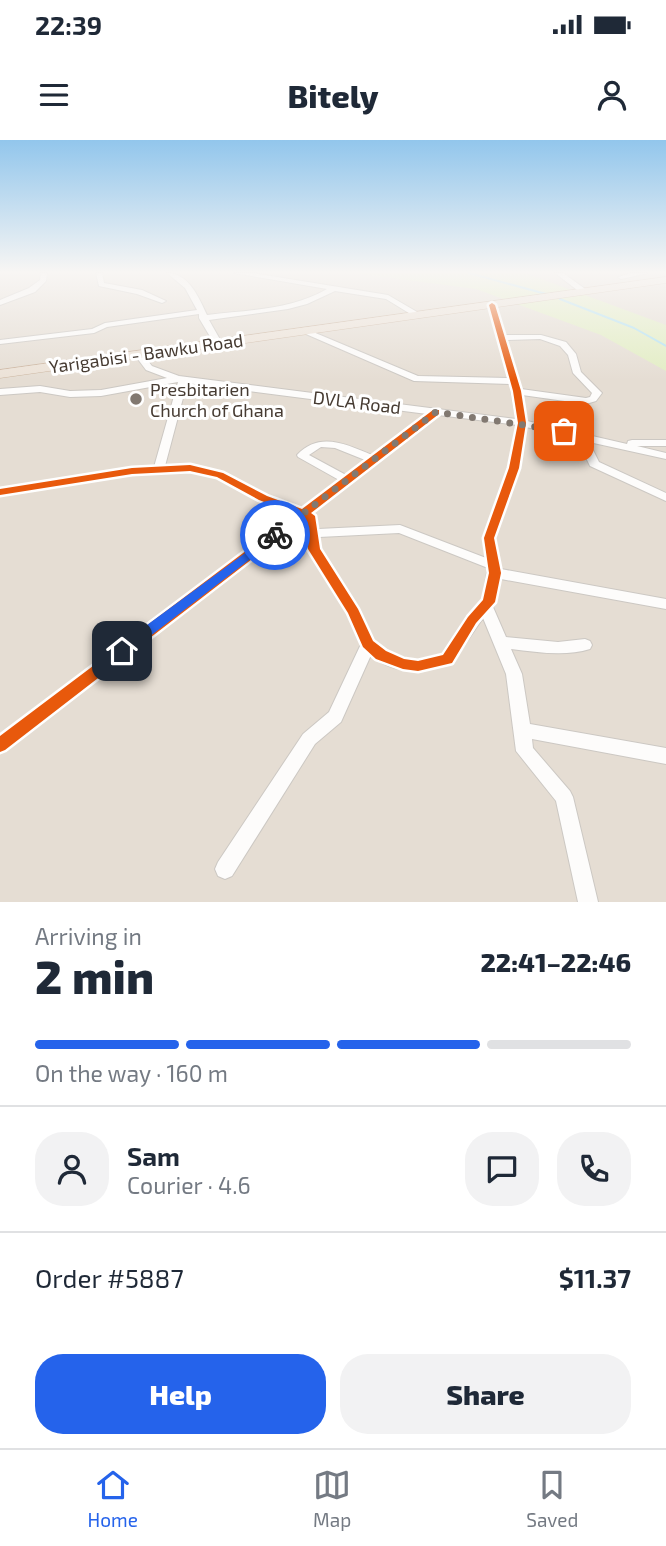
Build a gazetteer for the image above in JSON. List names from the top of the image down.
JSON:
{
  "streets": {
    "highway": ["Yarigabisi - Bawku Road"],
    "street": ["DVLA Road"]
  },
  "crossings": [
    ["Yarigabisi - Bawku Road", "DVLA Road"]
  ],
  "places": ["Presbitarien Church of Ghana"],
  "page": {
    "status": "22:39",
    "header": "Bitely",
    "heading": ["2 min", "Arriving in", "22:41–22:46"],
    "panel": [
      "Sam",
      "Courier · 4.6",
      "Order #5887",
      "$11.37"
    ],
    "bar": "On the way · 160 m",
    "buttons": ["Help", "Share"],
    "tabs": ["Home", "Map", "Saved"]
  }
}
